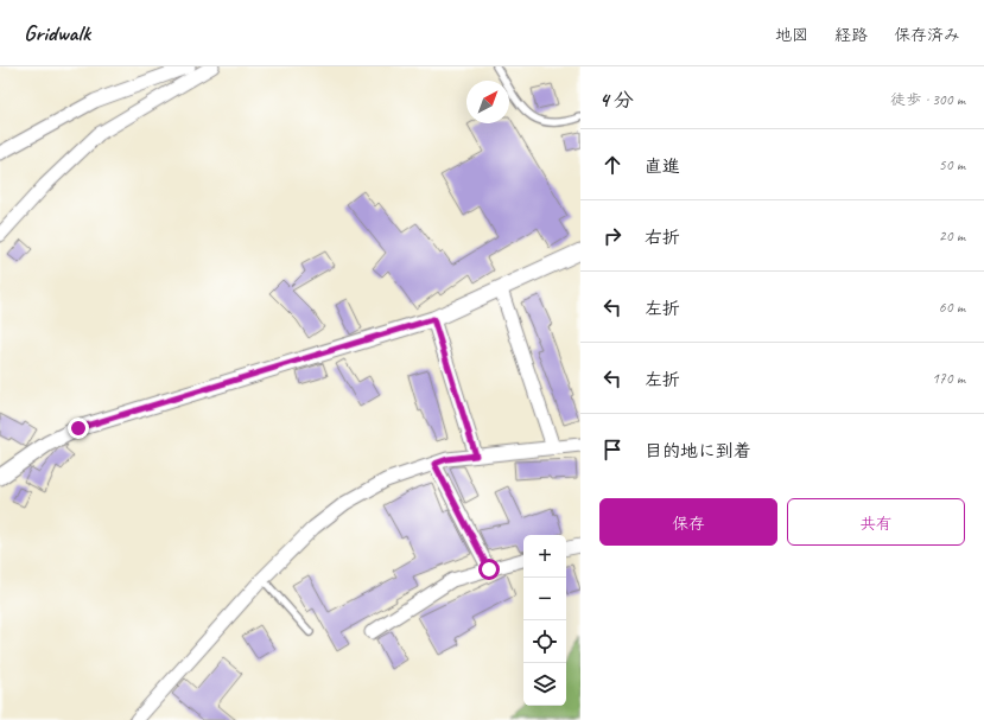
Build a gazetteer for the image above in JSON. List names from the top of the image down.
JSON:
{
  "north": "top right",
  "page": {
    "header": "Gridwalk",
    "nav": ["地図", "経路", "保存済み"],
    "heading": ["4 分", "徒歩 · 300 m"],
    "list": [
      ["直進", "50 m"],
      ["右折", "20 m"],
      ["左折", "60 m"],
      ["左折", "170 m"],
      "目的地に到着"
    ],
    "buttons": ["保存", "共有"],
    "map_buttons": ["+", "−"]
  }
}
